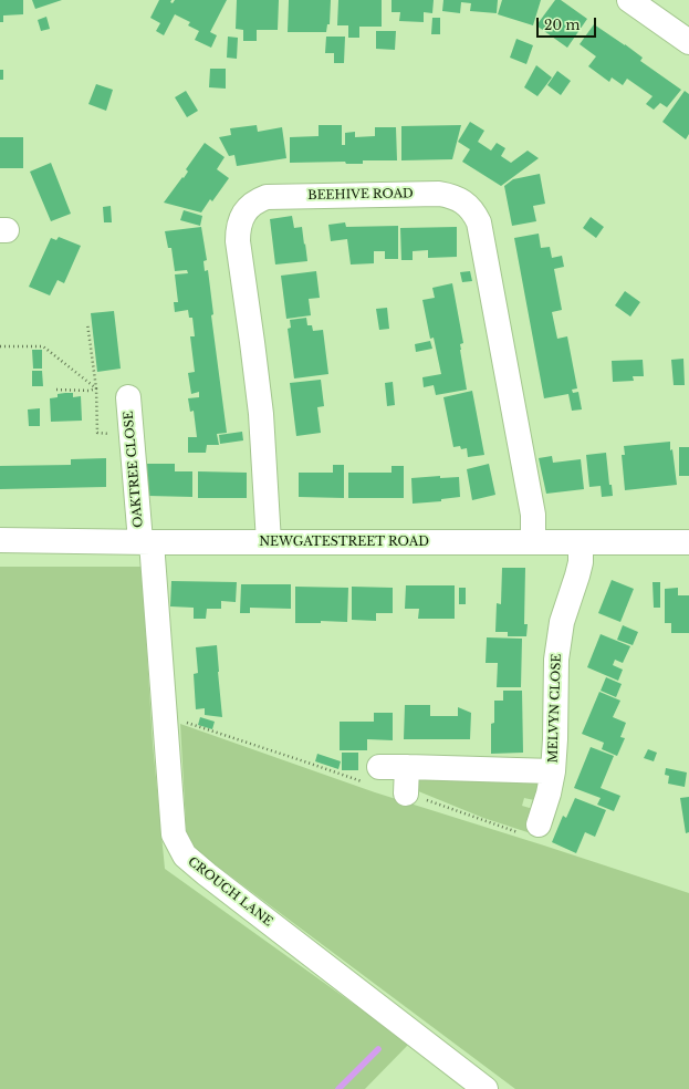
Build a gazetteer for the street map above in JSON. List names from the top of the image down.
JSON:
{
  "streets": {
    "street": [
      "BEEHIVE ROAD",
      "OAKTREE CLOSE",
      "NEWGATESTREET ROAD",
      "MELVYN CLOSE",
      "CROUCH LANE"
    ]
  },
  "crossings": [
    ["BEEHIVE ROAD", "NEWGATESTREET ROAD"],
    ["OAKTREE CLOSE", "NEWGATESTREET ROAD"],
    ["OAKTREE CLOSE", "CROUCH LANE"],
    ["NEWGATESTREET ROAD", "MELVYN CLOSE"],
    ["NEWGATESTREET ROAD", "CROUCH LANE"]
  ],
  "scale_bar": "20 m"
}
